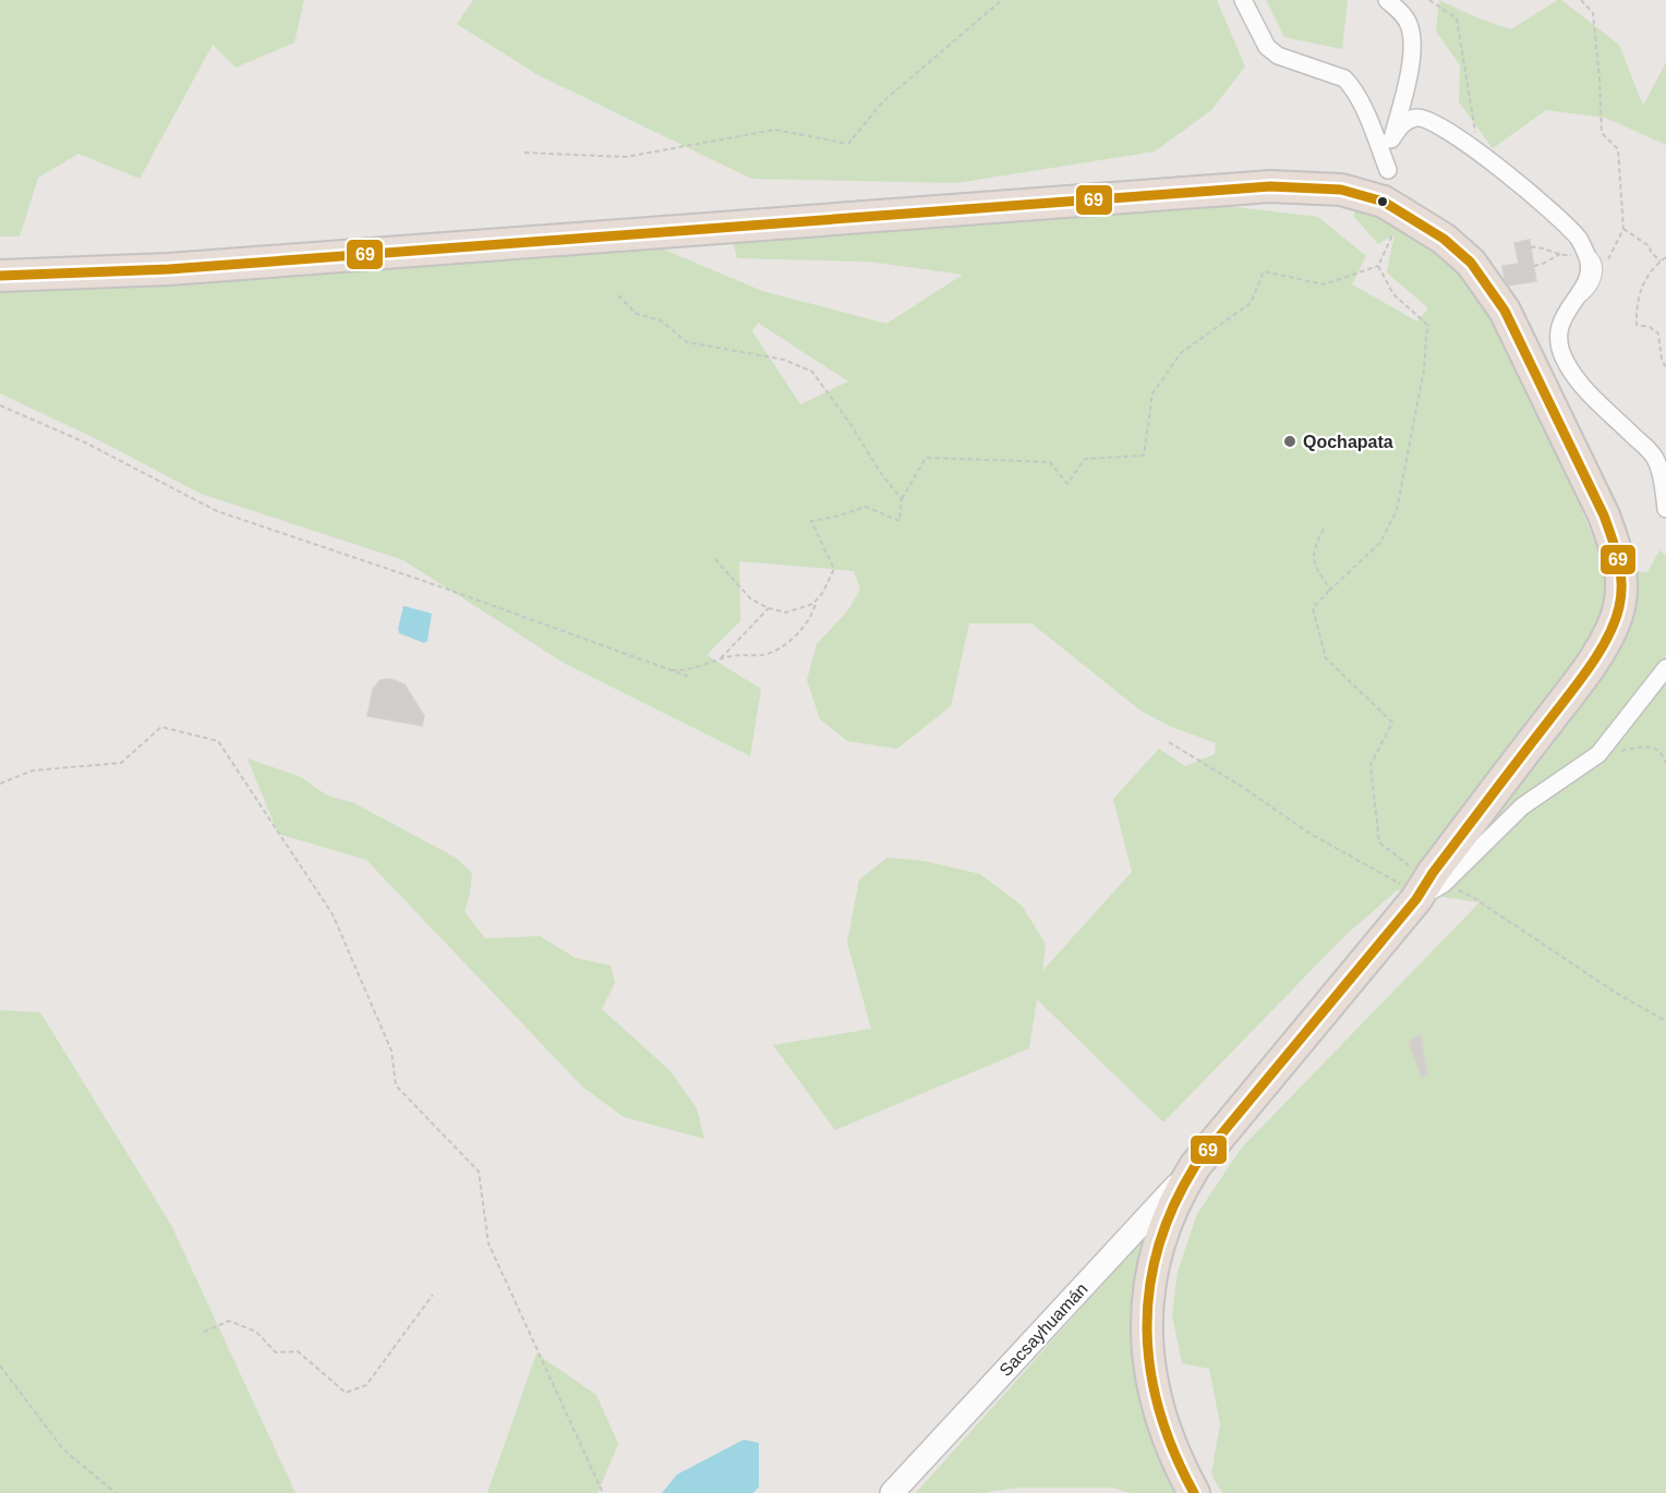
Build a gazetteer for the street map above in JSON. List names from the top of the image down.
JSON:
{
  "streets": {
    "street": ["Sacsayhuamán"]
  },
  "places": ["Qochapata"],
  "lines": ["transit line 69"]
}
